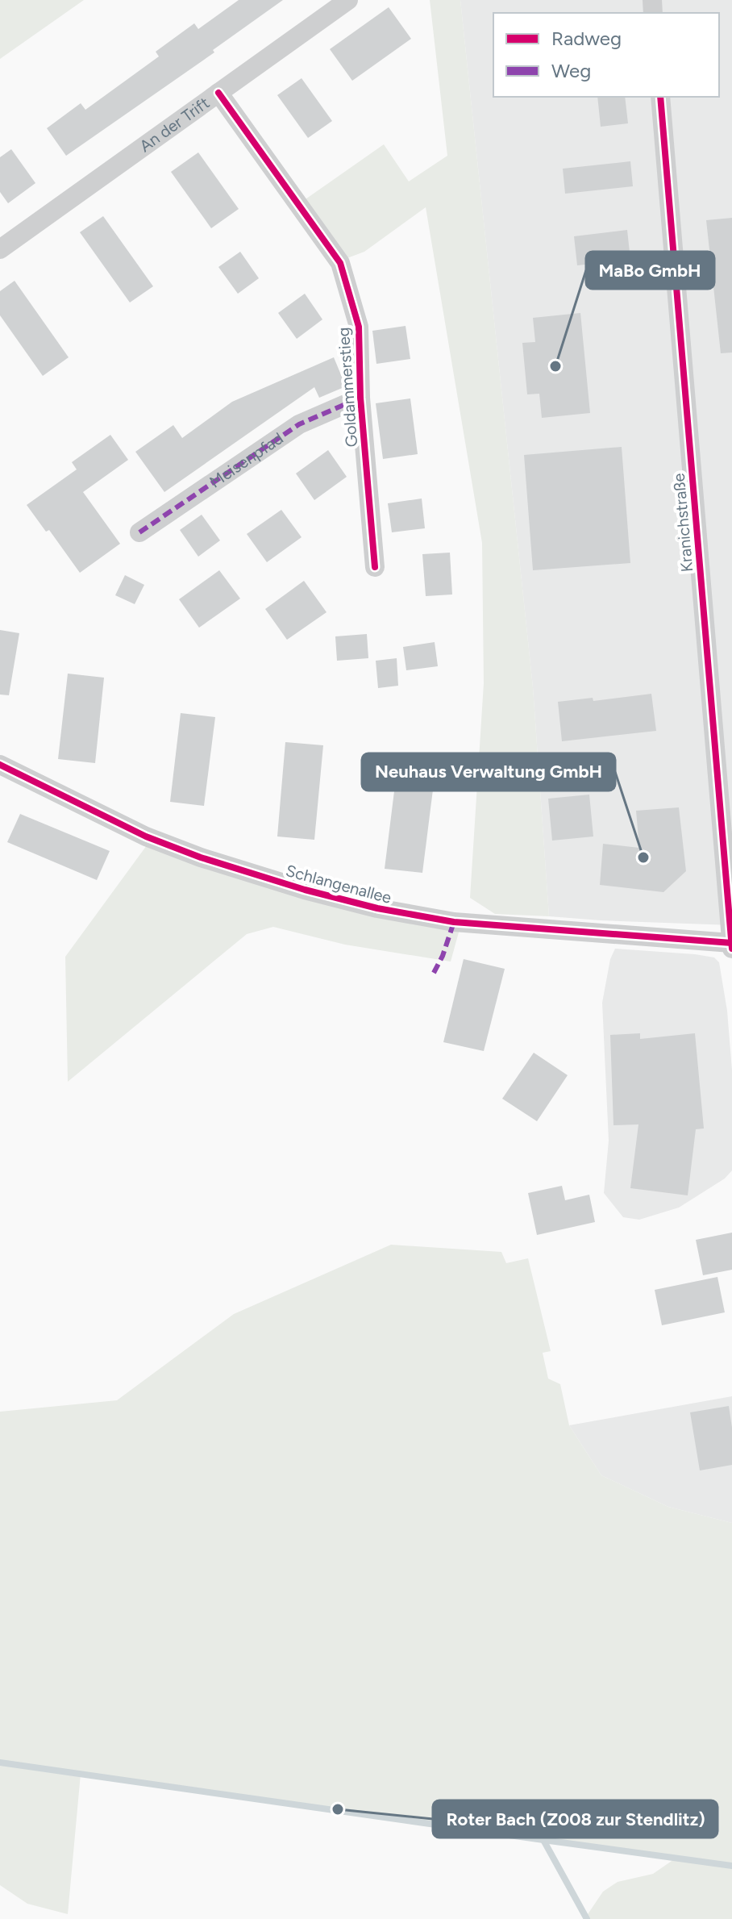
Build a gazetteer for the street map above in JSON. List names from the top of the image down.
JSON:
{
  "streets": {
    "street": [
      "An der Trift",
      "Goldammerstieg",
      "Meisenpfad",
      "Kranichstraße",
      "Schlangenallee"
    ]
  },
  "crossings": [
    ["An der Trift", "Goldammerstieg"],
    ["Goldammerstieg", "Meisenpfad"],
    ["Kranichstraße", "Schlangenallee"]
  ],
  "places": ["MaBo GmbH", "Neuhaus Verwaltung GmbH", "Roter Bach (Z008 zur Stendlitz)"],
  "legend": ["Radweg", "Weg"]
}
